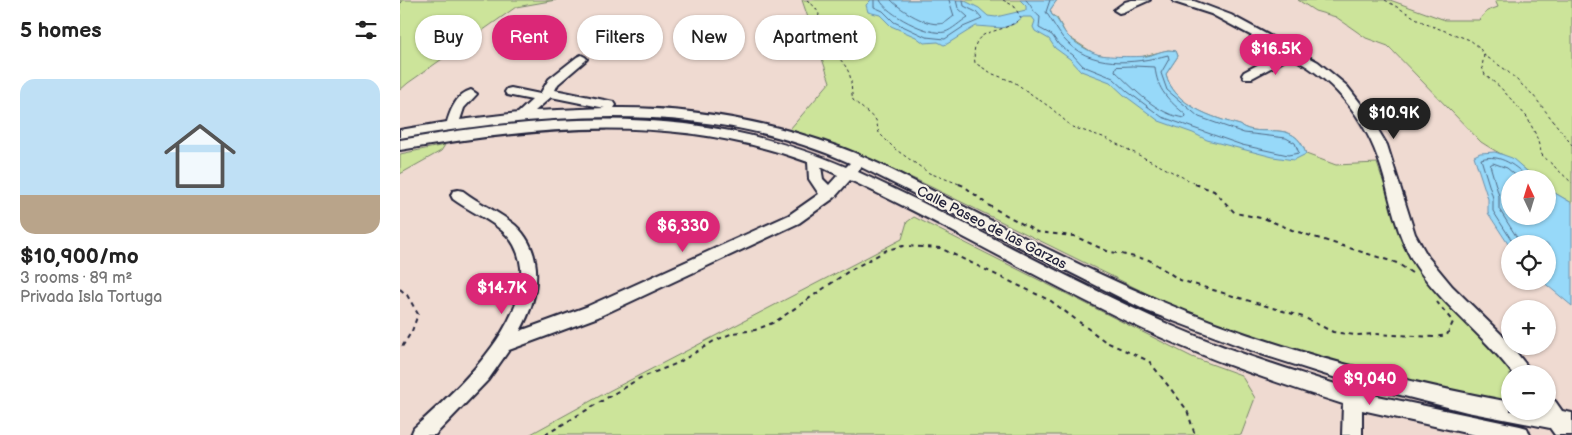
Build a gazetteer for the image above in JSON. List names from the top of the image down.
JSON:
{
  "streets": {
    "street": ["Calle Paseo de las Garzas"]
  },
  "north": "top",
  "page": {
    "heading": "5 homes",
    "chip": [
      "Buy",
      "Rent",
      "Filters",
      "New",
      "Apartment"
    ],
    "price": [
      "$16.5K",
      "$10.9K",
      "$6,330",
      "$14.7K",
      "$9,040"
    ],
    "list": [
      {
        "name": "$10,900/mo",
        "note": "3 rooms · 89 m² · Privada Isla Tortuga"
      }
    ],
    "map_buttons": ["+", "−"]
  }
}
